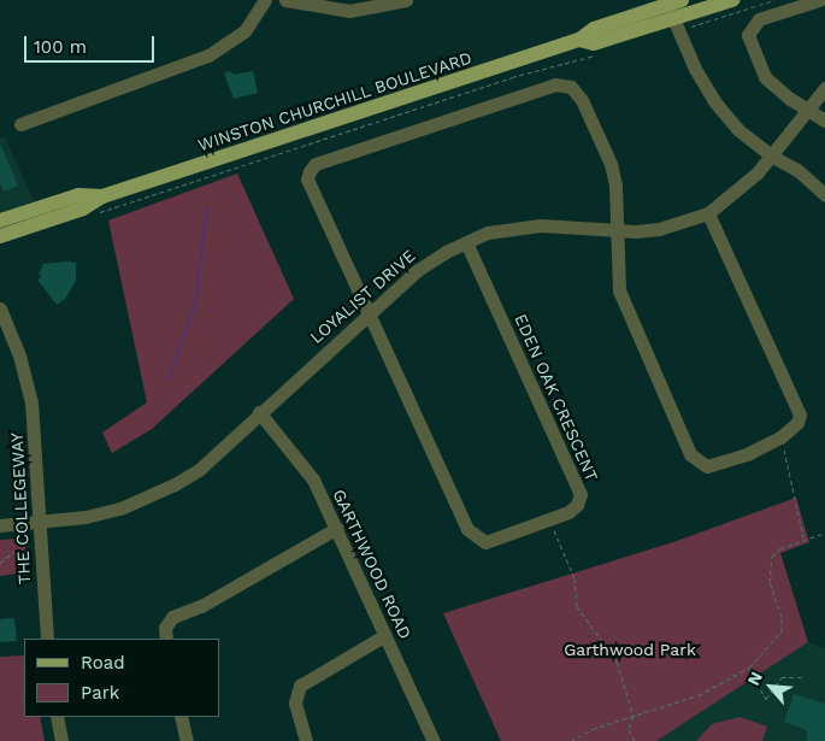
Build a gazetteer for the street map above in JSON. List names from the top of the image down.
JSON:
{
  "streets": {
    "main road": ["WINSTON CHURCHILL BOULEVARD"],
    "street": [
      "LOYALIST DRIVE",
      "EDEN OAK CRESCENT",
      "THE COLLEGEWAY",
      "GARTHWOOD ROAD"
    ]
  },
  "crossings": [
    ["LOYALIST DRIVE", "EDEN OAK CRESCENT"],
    ["LOYALIST DRIVE", "THE COLLEGEWAY"],
    ["LOYALIST DRIVE", "GARTHWOOD ROAD"]
  ],
  "parks": ["Garthwood Park"],
  "legend": ["Road", "Park"],
  "scale_bar": "100 m",
  "north": "top left"
}
